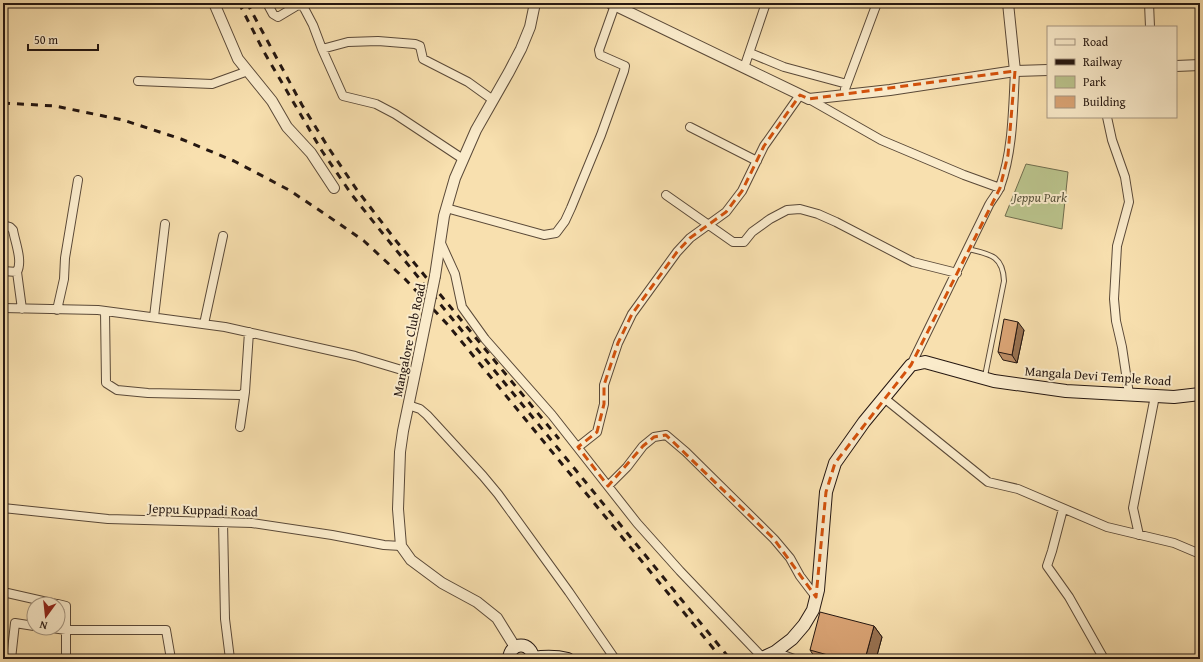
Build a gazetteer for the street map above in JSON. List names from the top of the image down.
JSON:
{
  "streets": {
    "main road": ["Mangala Devi Temple Road"],
    "street": ["Mangalore Club Road", "Jeppu Kuppadi Road"]
  },
  "crossings": [
    ["Mangalore Club Road", "Jeppu Kuppadi Road"]
  ],
  "parks": ["Jeppu Park"],
  "legend": [
    "Road",
    "Railway",
    "Park",
    "Building"
  ],
  "scale_bar": "50 m",
  "north": "bottom"
}
